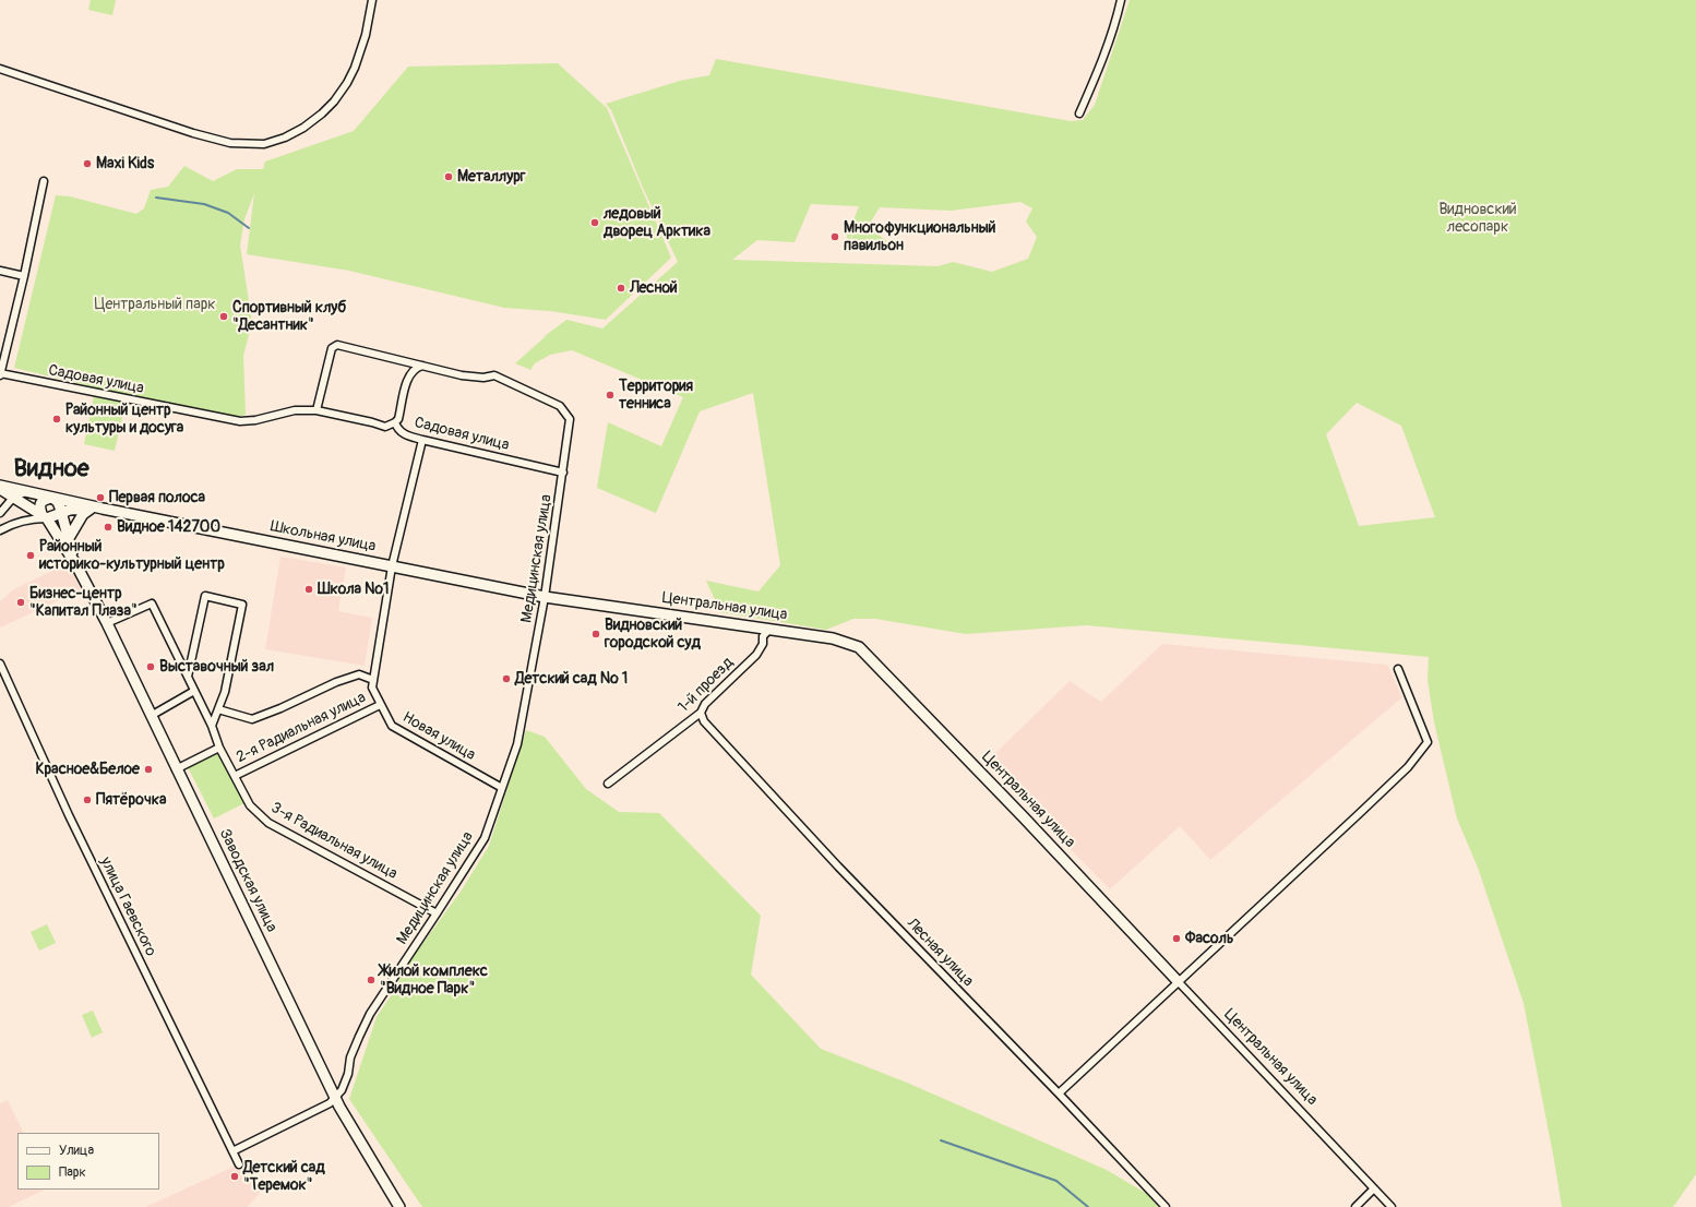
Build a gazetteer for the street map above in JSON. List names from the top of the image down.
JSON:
{
  "streets": {
    "street": [
      "Садовая улица",
      "Школьная улица",
      "Медицинская улица",
      "Центральная улица",
      "1-й проезд",
      "2-я Радиальная улица",
      "Новая улица",
      "3-я Радиальная улица",
      "Заводская улица",
      "улица Гаевского",
      "Лесная улица"
    ]
  },
  "crossings": [
    ["Садовая улица", "Медицинская улица"],
    ["Садовая улица", "Новая улица"],
    ["Школьная улица", "Медицинская улица"],
    ["Школьная улица", "Центральная улица"],
    ["Школьная улица", "Новая улица"],
    ["Медицинская улица", "Центральная улица"],
    ["Медицинская улица", "Новая улица"],
    ["Медицинская улица", "3-я Радиальная улица"],
    ["Медицинская улица", "Заводская улица"],
    ["Центральная улица", "1-й проезд"],
    ["1-й проезд", "Лесная улица"],
    ["2-я Радиальная улица", "Новая улица"],
    ["2-я Радиальная улица", "3-я Радиальная улица"],
    ["3-я Радиальная улица", "Заводская улица"]
  ],
  "districts": ["Видное"],
  "parks": ["Видновский лесопарк", "Центральный парк"],
  "places": [
    "Maxi Kids",
    "Металлург",
    "ледовый дворец Арктика",
    "Многофункциональный павильон",
    "Лесной",
    "Спортивный клуб \"Десантник\"",
    "Территория тенниса",
    "Районный центр культуры и досуга",
    "Первая полоса",
    "Видное 142700",
    "Районный историко-культурный центр",
    "Школа №1",
    "Бизнес-центр \"Капитал Плаза\"",
    "Видновский городской суд",
    "Выставочный зал",
    "Детский сад № 1",
    "Красное&Белое",
    "Пятёрочка",
    "Фасоль",
    "Жилой комплекс \"Видное Парк\"",
    "Детский сад \"Теремок\""
  ],
  "legend": ["Улица", "Парк"]
}
